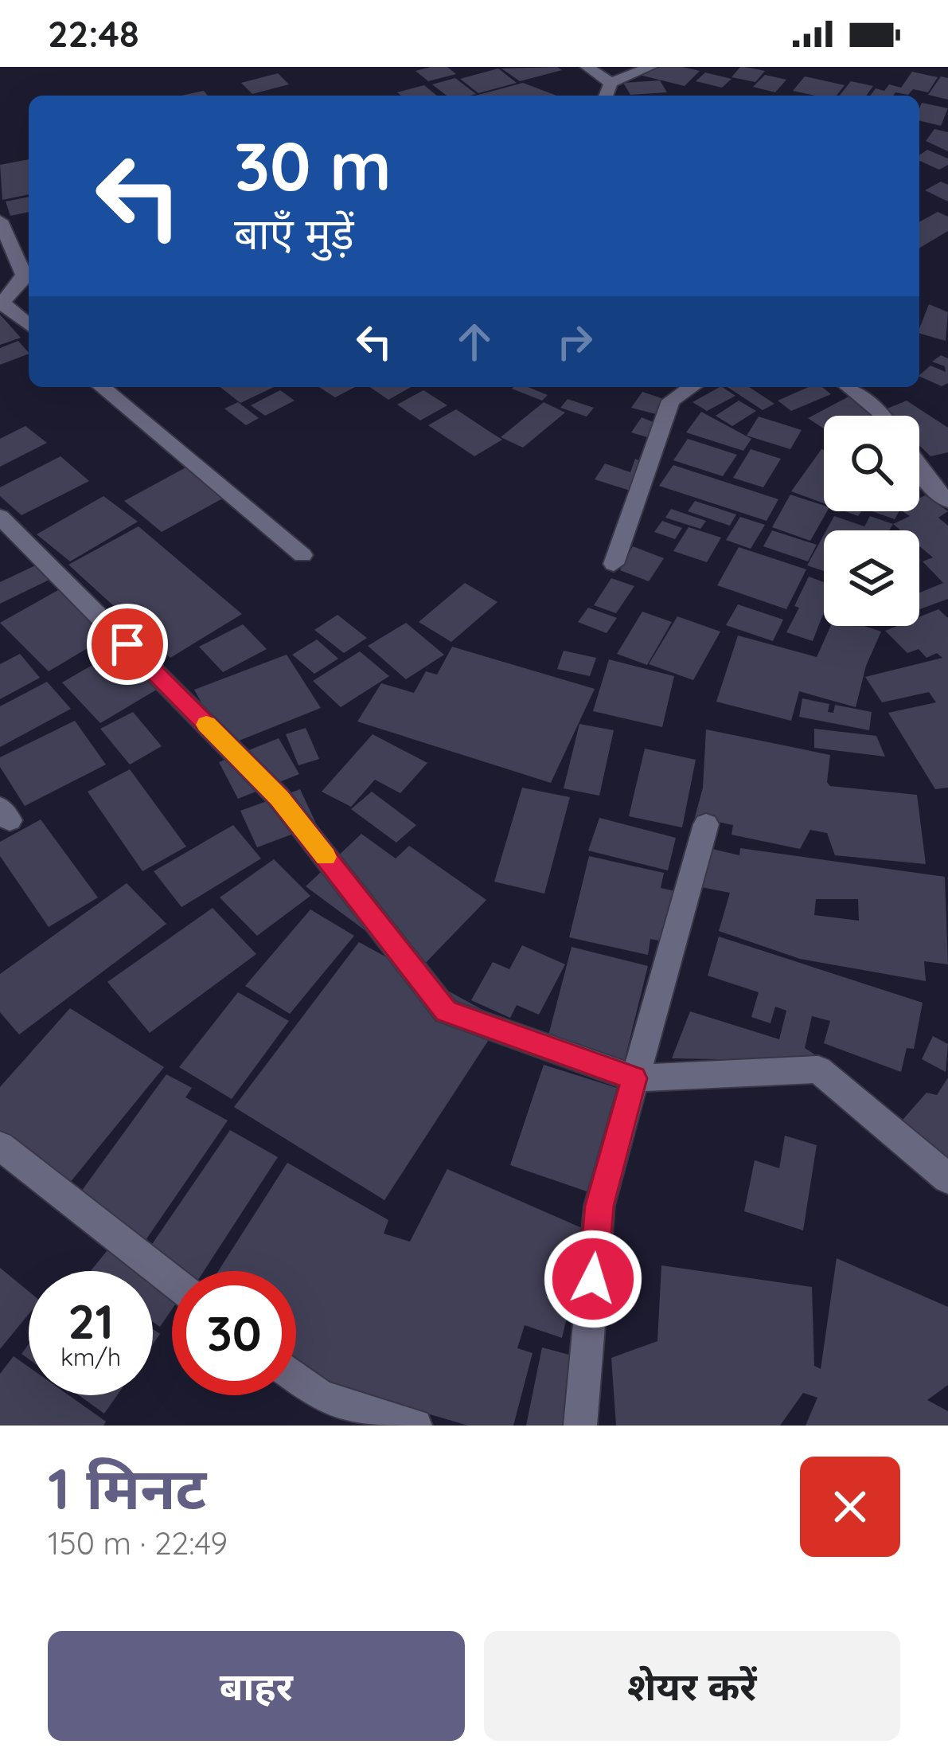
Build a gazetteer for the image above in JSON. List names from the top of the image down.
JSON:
{
  "page": {
    "status": "22:48",
    "turn": ["30 m", "बाएँ मुड़ें"],
    "speed": "21 km/h",
    "limit": "30",
    "heading": ["1 मिनट", "150 m · 22:49"],
    "buttons": ["बाहर", "शेयर करें"]
  }
}
